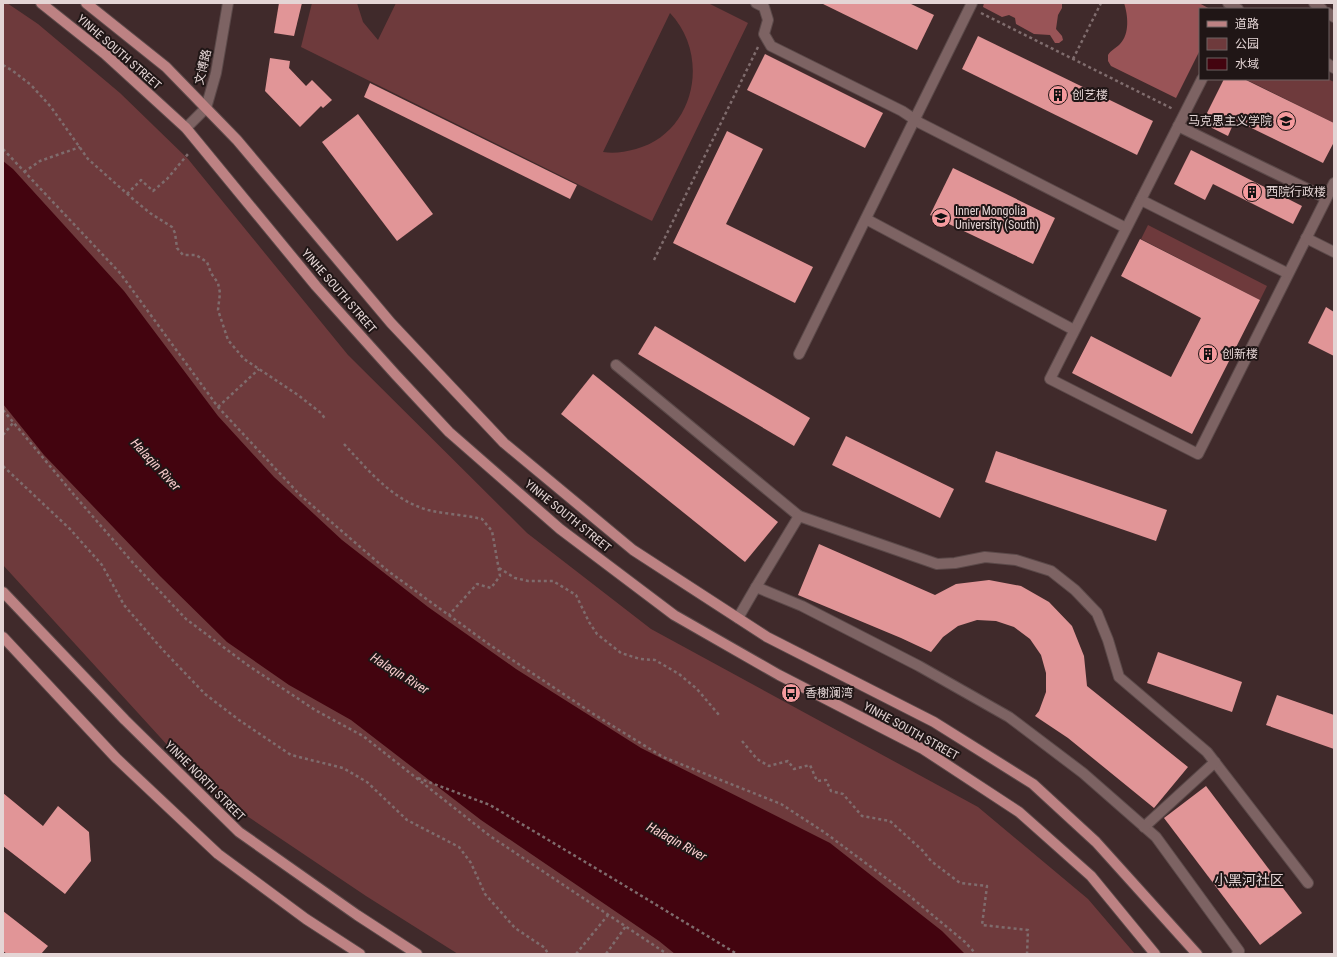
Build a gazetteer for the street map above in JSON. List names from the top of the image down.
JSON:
{
  "streets": {
    "main road": ["YINHE SOUTH STREET", "YINHE NORTH STREET"],
    "street": ["文博路"]
  },
  "crossings": [
    ["YINHE SOUTH STREET", "文博路"]
  ],
  "districts": ["小黑河社区"],
  "water": ["Halaqin River"],
  "places": {
    "building": ["创艺楼", "西院行政楼", "创新楼"],
    "school or university": ["马克思主义学院", "Inner Mongolia University (South)"],
    "bus stop": ["香榭澜湾"]
  },
  "legend": ["道路", "公园", "水域"]
}
